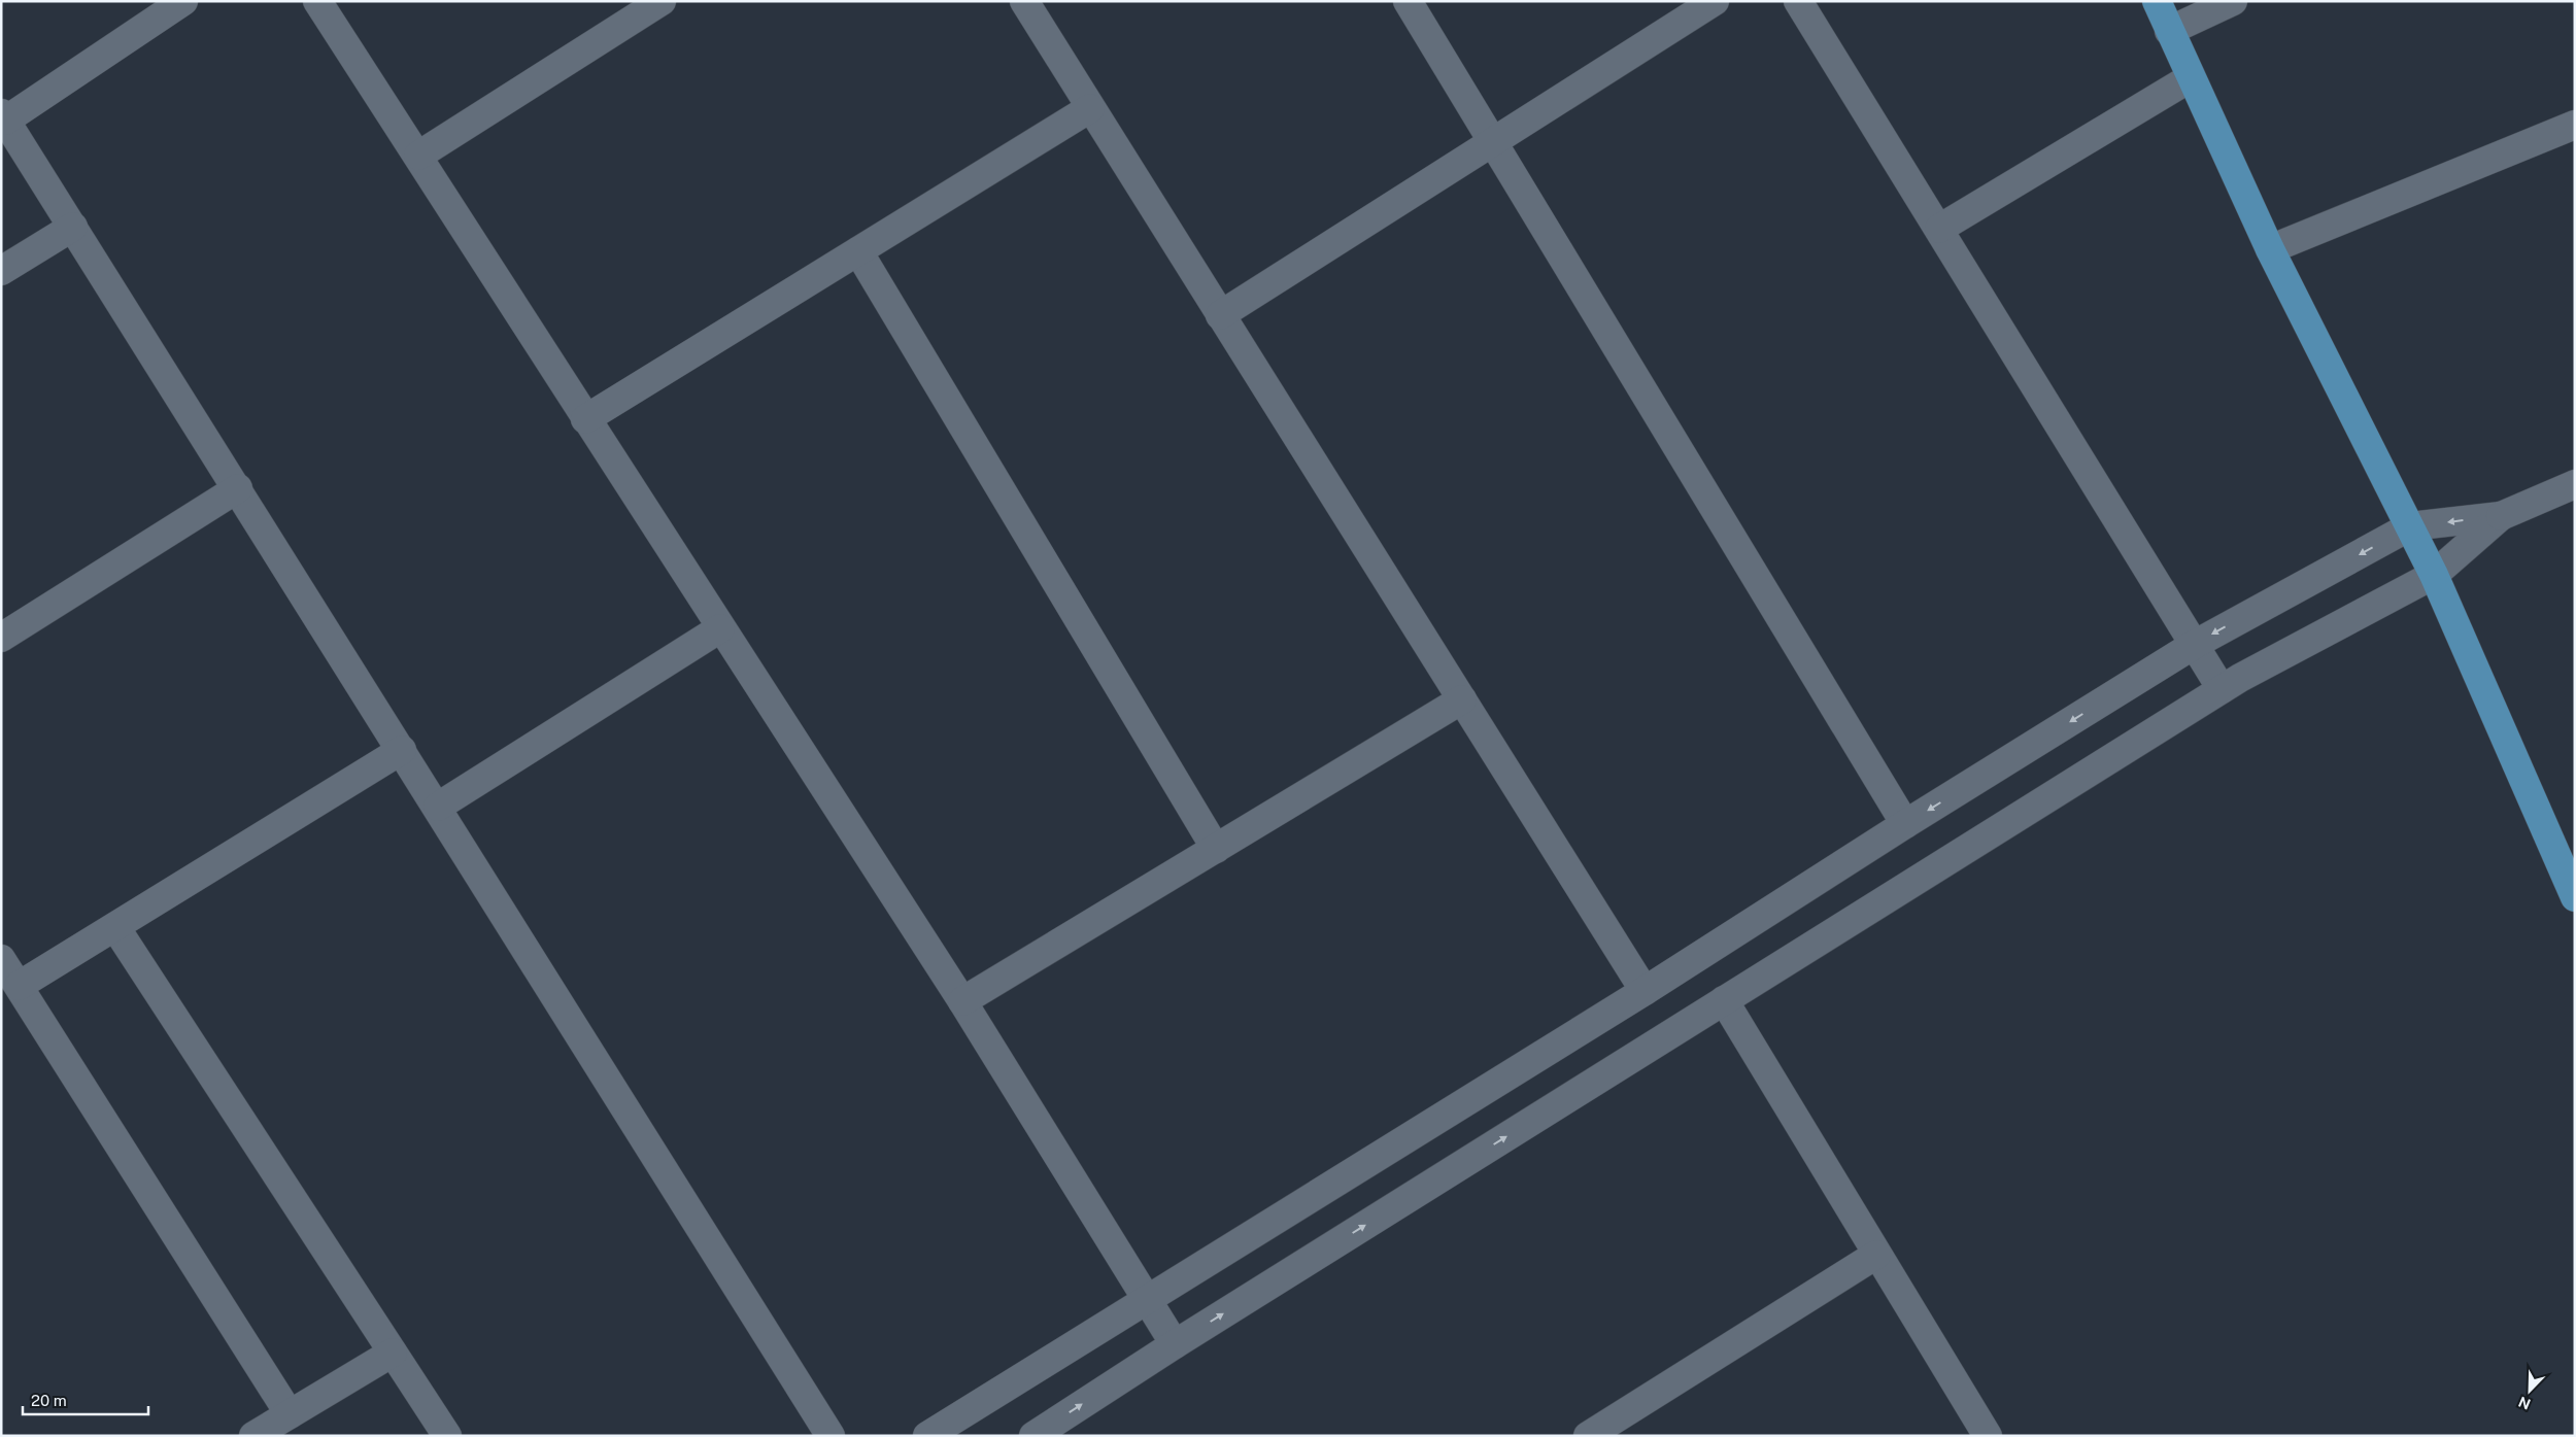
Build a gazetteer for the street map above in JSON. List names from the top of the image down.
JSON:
{
  "scale_bar": "20 m",
  "north": "bottom left"
}
